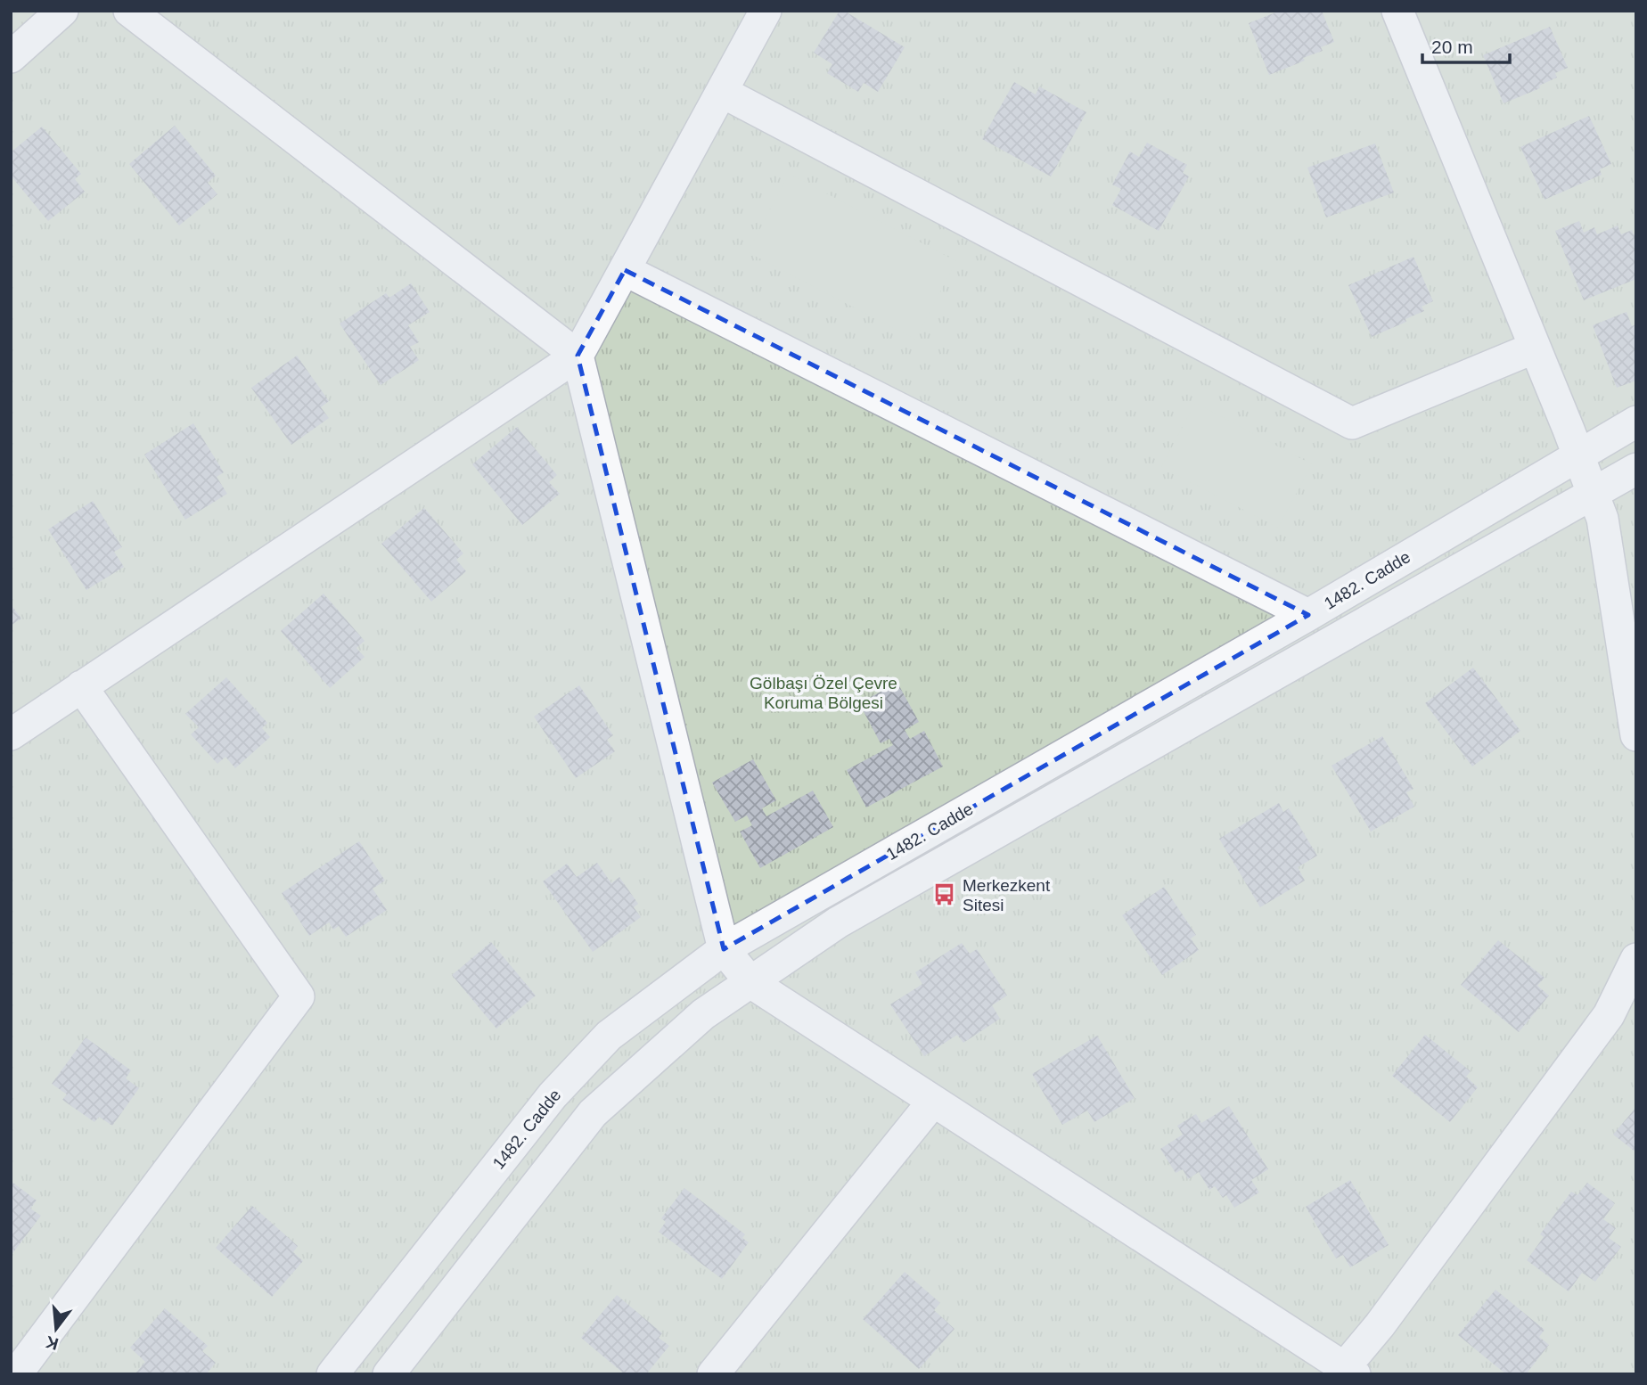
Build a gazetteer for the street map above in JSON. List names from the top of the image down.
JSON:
{
  "streets": {
    "street": ["1482. Cadde"]
  },
  "parks": ["Gölbaşı Özel Çevre Koruma Bölgesi"],
  "places": {
    "bus stop": ["Merkezkent Sitesi"]
  },
  "scale_bar": "20 m",
  "north": "bottom"
}
